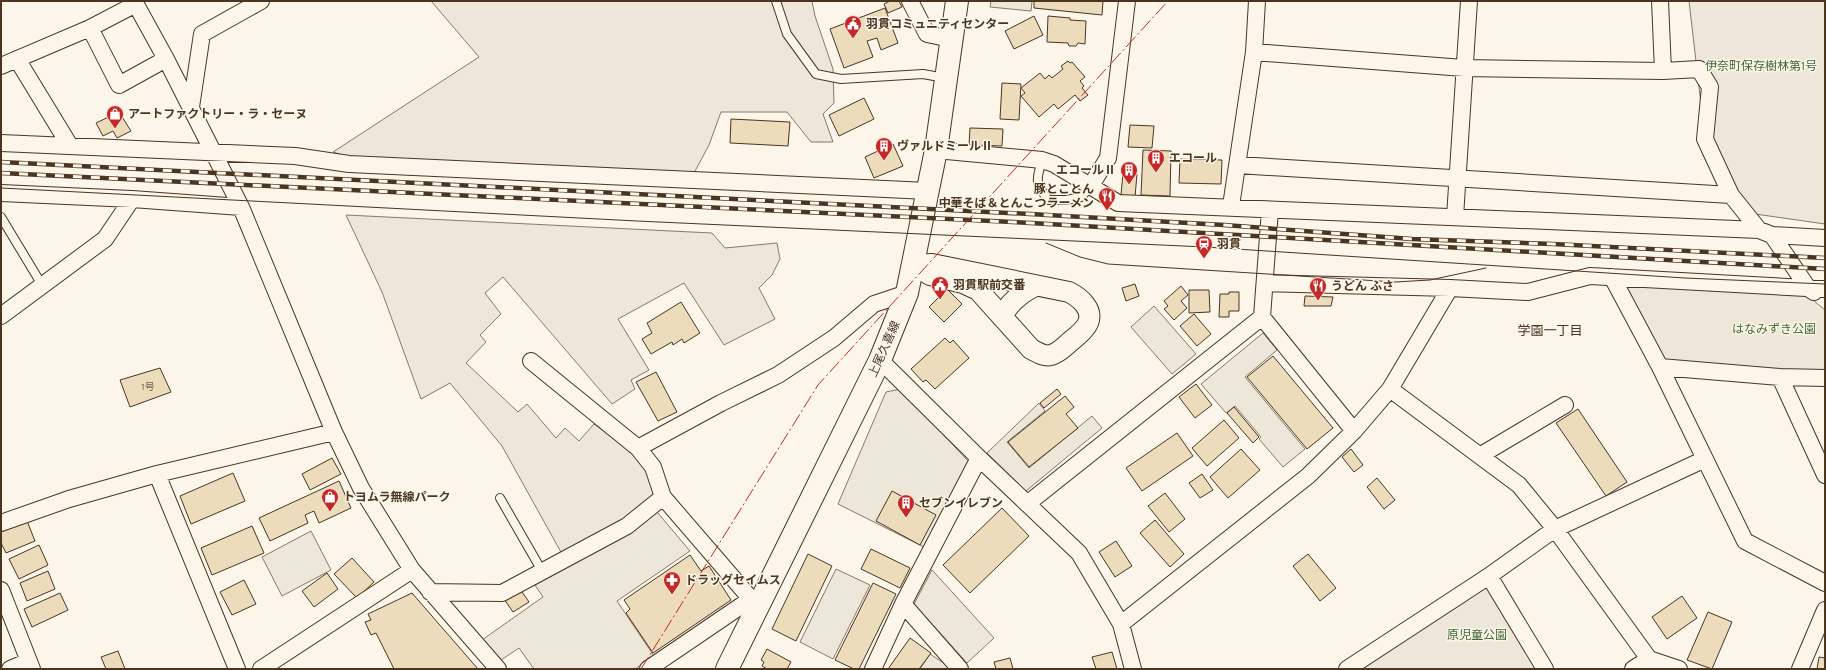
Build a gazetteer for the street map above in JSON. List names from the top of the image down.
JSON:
{
  "streets": {
    "main road": ["上尾久喜線"]
  },
  "districts": ["学園一丁目"],
  "parks": ["伊奈町保存樹林第1号", "はなみずき公園", "原児童公園"],
  "places": {
    "public building": ["羽貫コミュニティセンター", "羽貫駅前交番"],
    "shop": ["アートファクトリー・ラ・セーヌ", "トヨムラ無線パーク"],
    "building": [
      "ヴァルドミールⅡ",
      "エコール",
      "エコールⅡ",
      "セブンイレブン"
    ],
    "restaurant": ["豚とことん 中華そば＆とんこつラーメン", "うどん ふさ"],
    "station": ["羽貫"],
    "pharmacy": ["ドラッグセイムス"]
  },
  "house_numbers": ["1号"]
}
